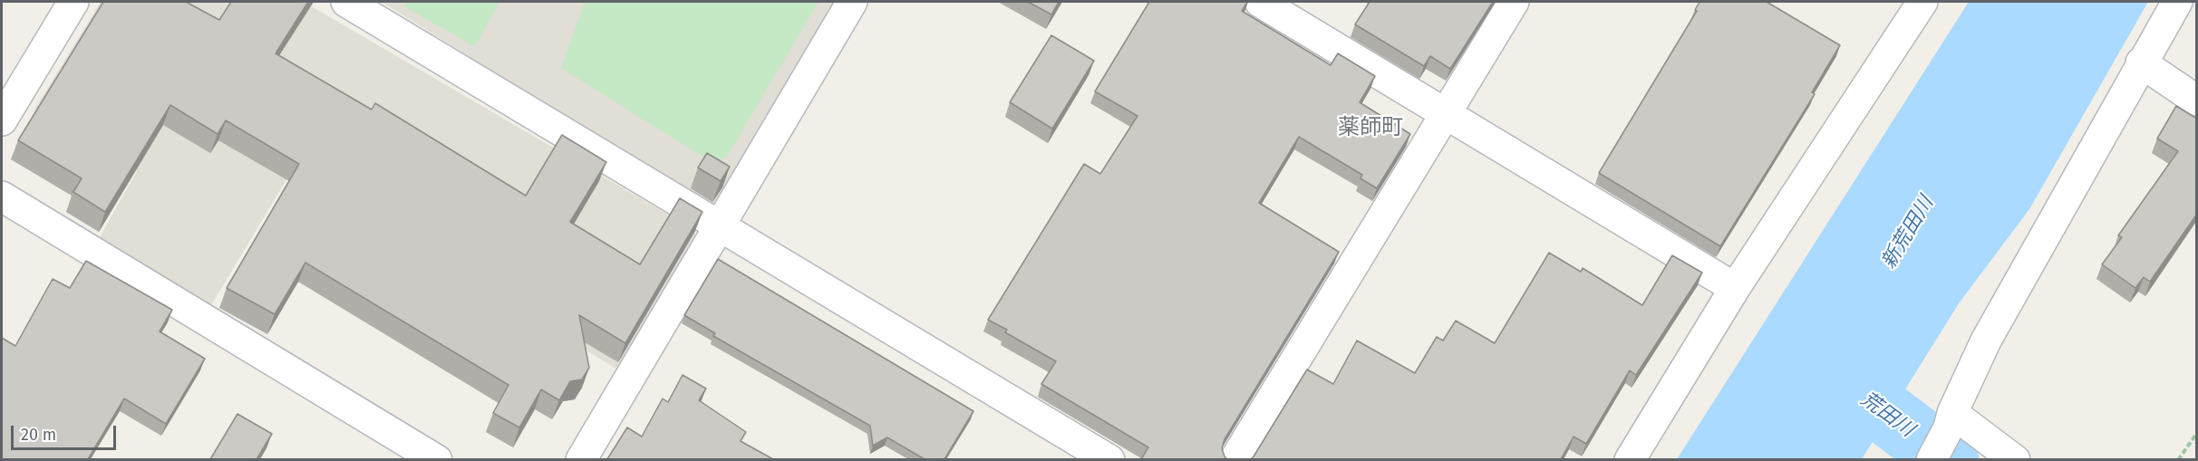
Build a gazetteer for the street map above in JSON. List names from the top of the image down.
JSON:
{
  "districts": ["薬師町"],
  "water": ["新荒田川", "荒田川"],
  "scale_bar": "20 m"
}
